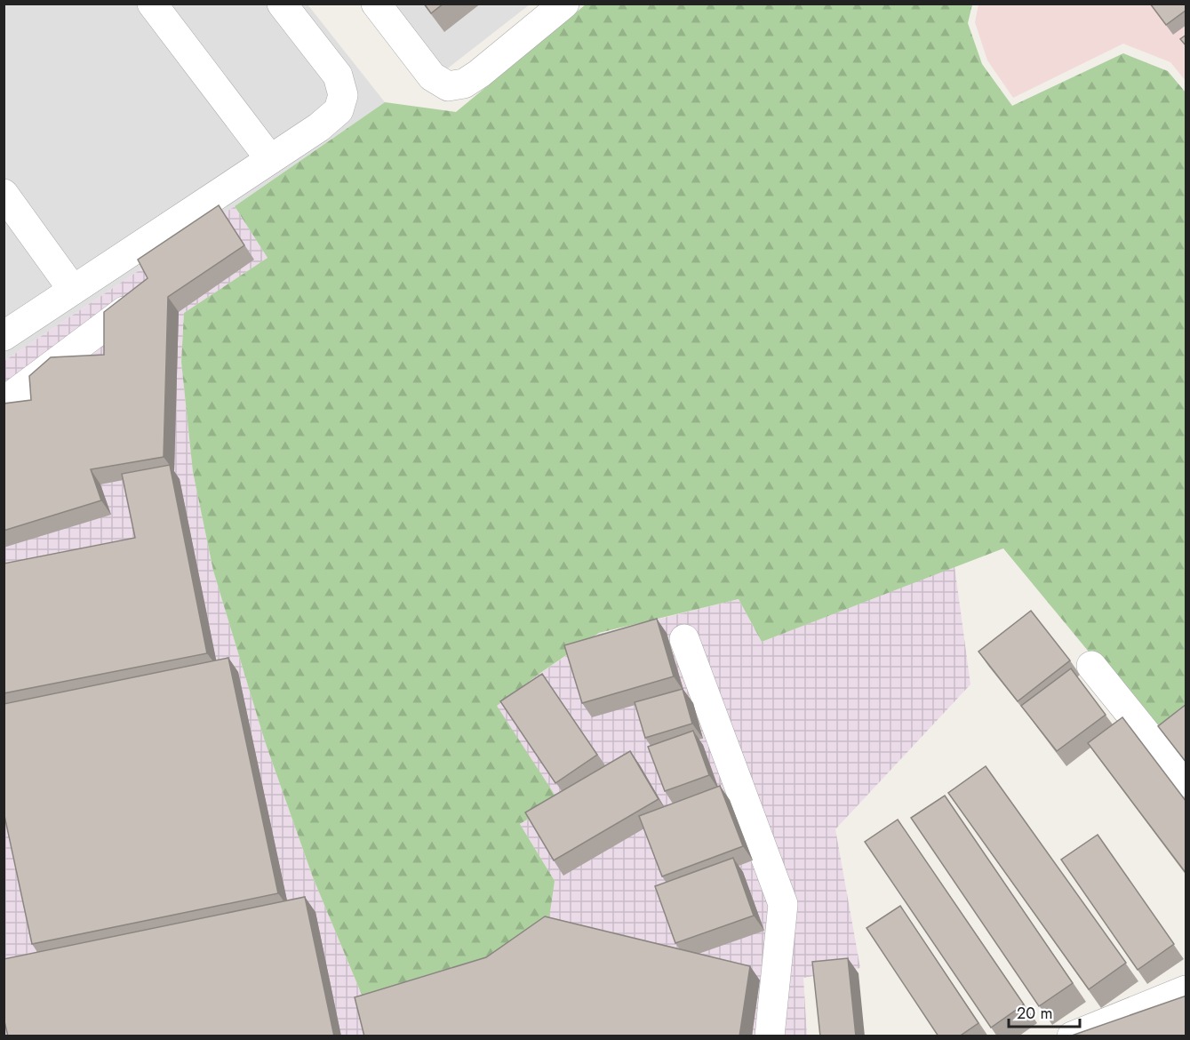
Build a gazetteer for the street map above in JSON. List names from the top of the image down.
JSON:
{
  "scale_bar": "20 m"
}
